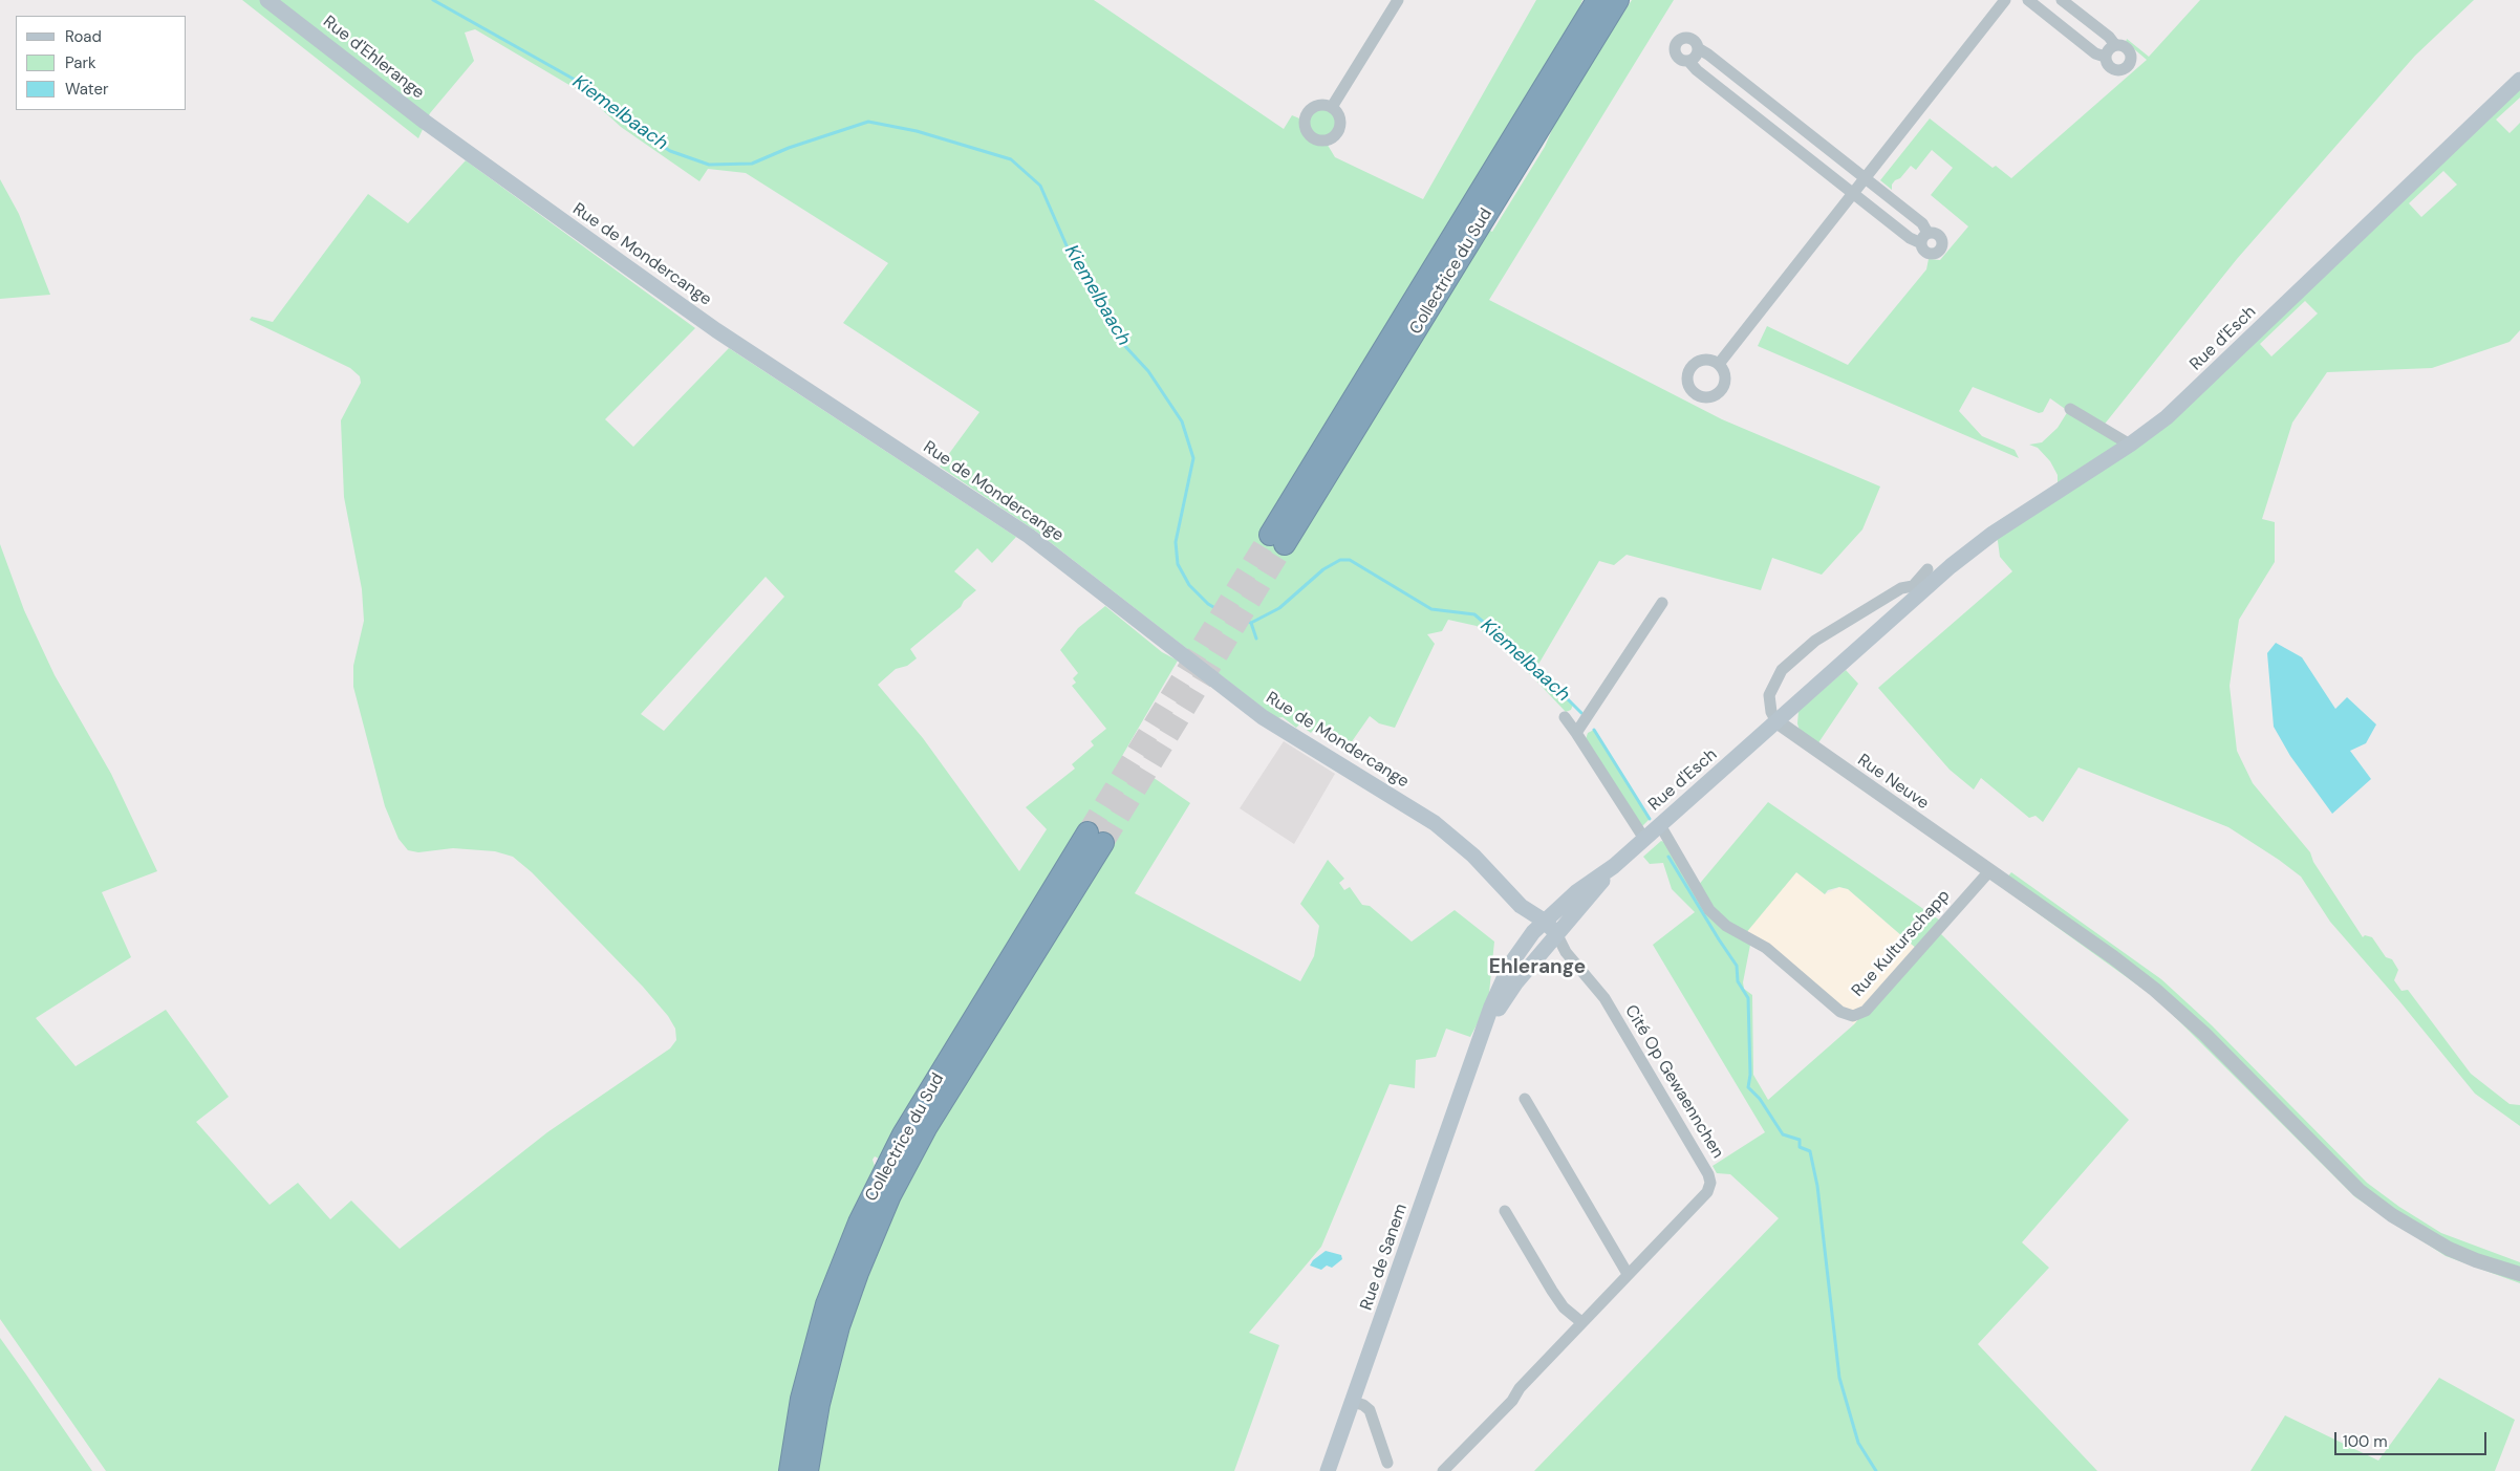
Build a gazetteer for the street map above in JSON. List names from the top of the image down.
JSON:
{
  "streets": {
    "highway": ["Collectrice du Sud"],
    "main road": [
      "Rue d'Ehlerange",
      "Rue de Mondercange",
      "Rue d'Esch",
      "Rue de Sanem"
    ],
    "street": ["Rue Neuve", "Rue Kulturschapp", "Cité Op Gewaennchen"]
  },
  "crossings": [
    ["Rue d'Ehlerange", "Rue de Mondercange"],
    ["Rue de Mondercange", "Rue d'Esch"],
    ["Rue de Mondercange", "Cité Op Gewaennchen"],
    ["Rue de Mondercange", "Rue de Sanem"],
    ["Rue d'Esch", "Rue Neuve"],
    ["Rue d'Esch", "Rue Kulturschapp"],
    ["Rue d'Esch", "Cité Op Gewaennchen"],
    ["Rue d'Esch", "Rue de Sanem"],
    ["Rue Neuve", "Rue Kulturschapp"],
    ["Cité Op Gewaennchen", "Rue de Sanem"]
  ],
  "districts": ["Ehlerange"],
  "water": ["Kiemelbaach"],
  "legend": ["Road", "Park", "Water"],
  "scale_bar": "100 m"
}
